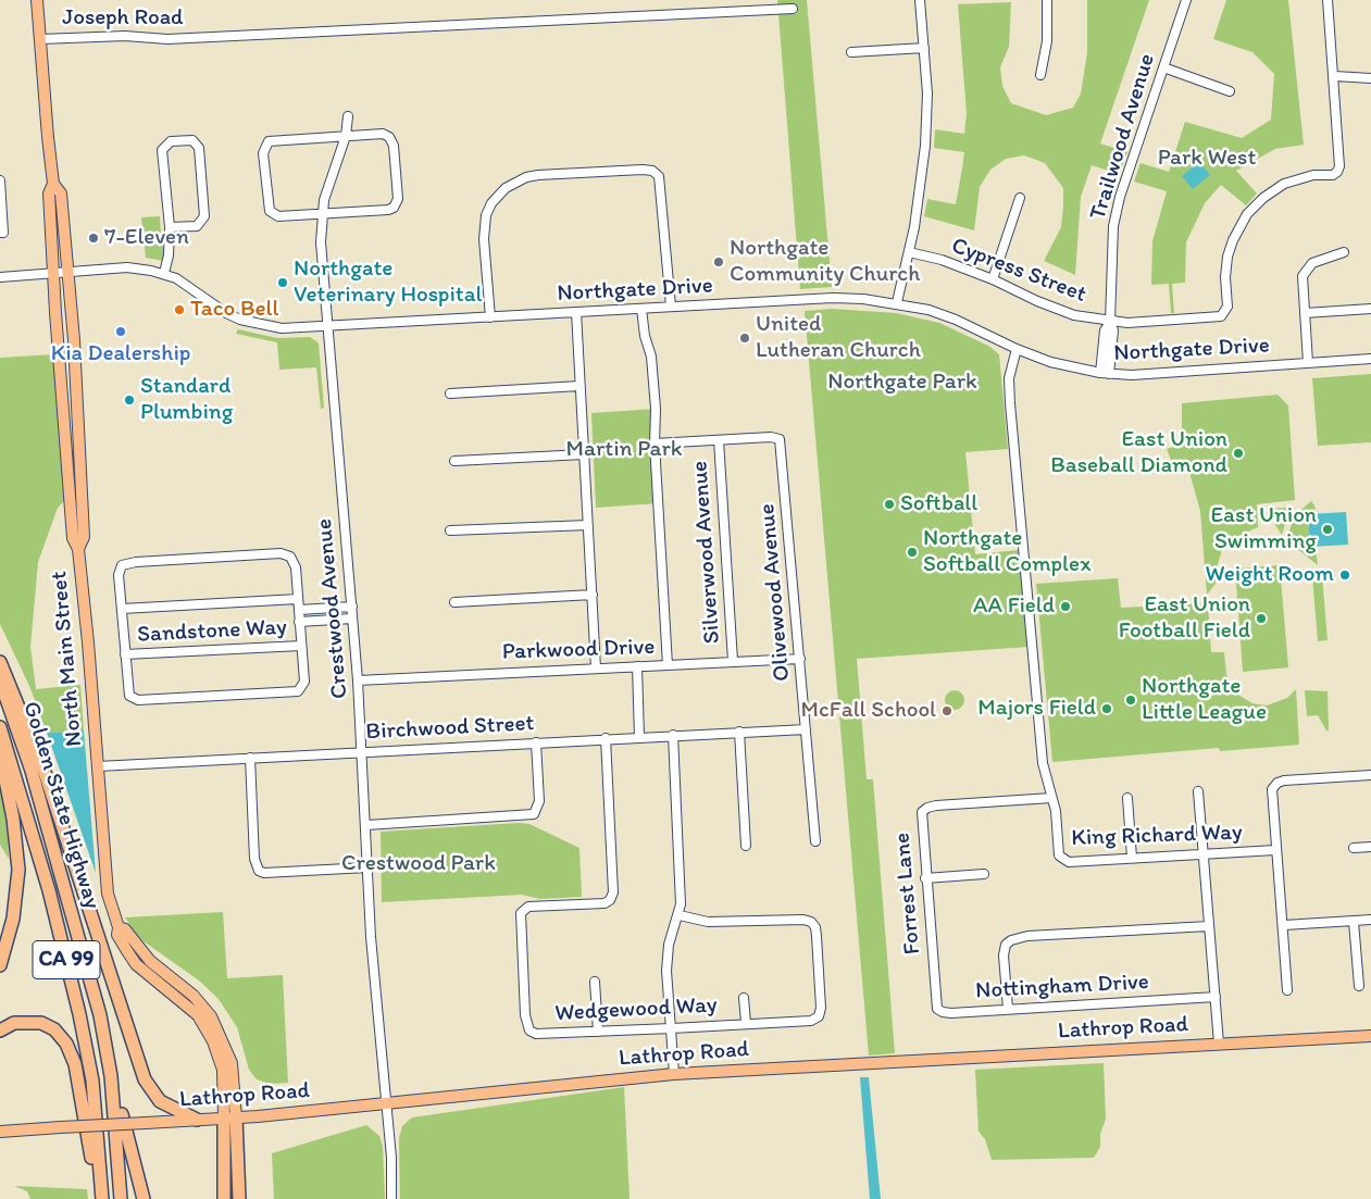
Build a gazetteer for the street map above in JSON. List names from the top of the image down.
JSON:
{
  "streets": {
    "highway": ["Golden State Highway", "CA 99"],
    "main road": ["North Main Street", "Lathrop Road"],
    "street": [
      "Joseph Road",
      "Trailwood Avenue",
      "Cypress Street",
      "Northgate Drive",
      "Silverwood Avenue",
      "Olivewood Avenue",
      "Crestwood Avenue",
      "Sandstone Way",
      "Parkwood Drive",
      "Birchwood Street",
      "King Richard Way",
      "Forrest Lane",
      "Nottingham Drive",
      "Wedgewood Way"
    ]
  },
  "crossings": [
    ["Joseph Road", "North Main Street"],
    ["Trailwood Avenue", "Cypress Street"],
    ["Trailwood Avenue", "Northgate Drive"],
    ["Northgate Drive", "Crestwood Avenue"],
    ["Northgate Drive", "North Main Street"],
    ["Northgate Drive", "King Richard Way"],
    ["Silverwood Avenue", "Olivewood Avenue"],
    ["Silverwood Avenue", "Parkwood Drive"],
    ["Olivewood Avenue", "Parkwood Drive"],
    ["Olivewood Avenue", "Birchwood Street"],
    ["Crestwood Avenue", "Parkwood Drive"],
    ["Crestwood Avenue", "Birchwood Street"],
    ["Crestwood Avenue", "Lathrop Road"],
    ["North Main Street", "Birchwood Street"],
    ["North Main Street", "Lathrop Road"],
    ["Birchwood Street", "Wedgewood Way"],
    ["King Richard Way", "Forrest Lane"],
    ["Forrest Lane", "Nottingham Drive"]
  ],
  "parks": [
    "Park West",
    "Northgate Park",
    "Martin Park",
    "Crestwood Park"
  ],
  "places": [
    "7-Eleven",
    "Northgate Community Church",
    "Northgate Veterinary Hospital",
    "Taco Bell",
    "Kia Dealership",
    "United Lutheran Church",
    "Standard Plumbing",
    "East Union Baseball Diamond",
    "Softball",
    "East Union Swimming",
    "Northgate Softball Complex",
    "Weight Room",
    "AA Field",
    "East Union Football Field",
    "Northgate Little League",
    "Majors Field",
    "McFall School"
  ]
}
